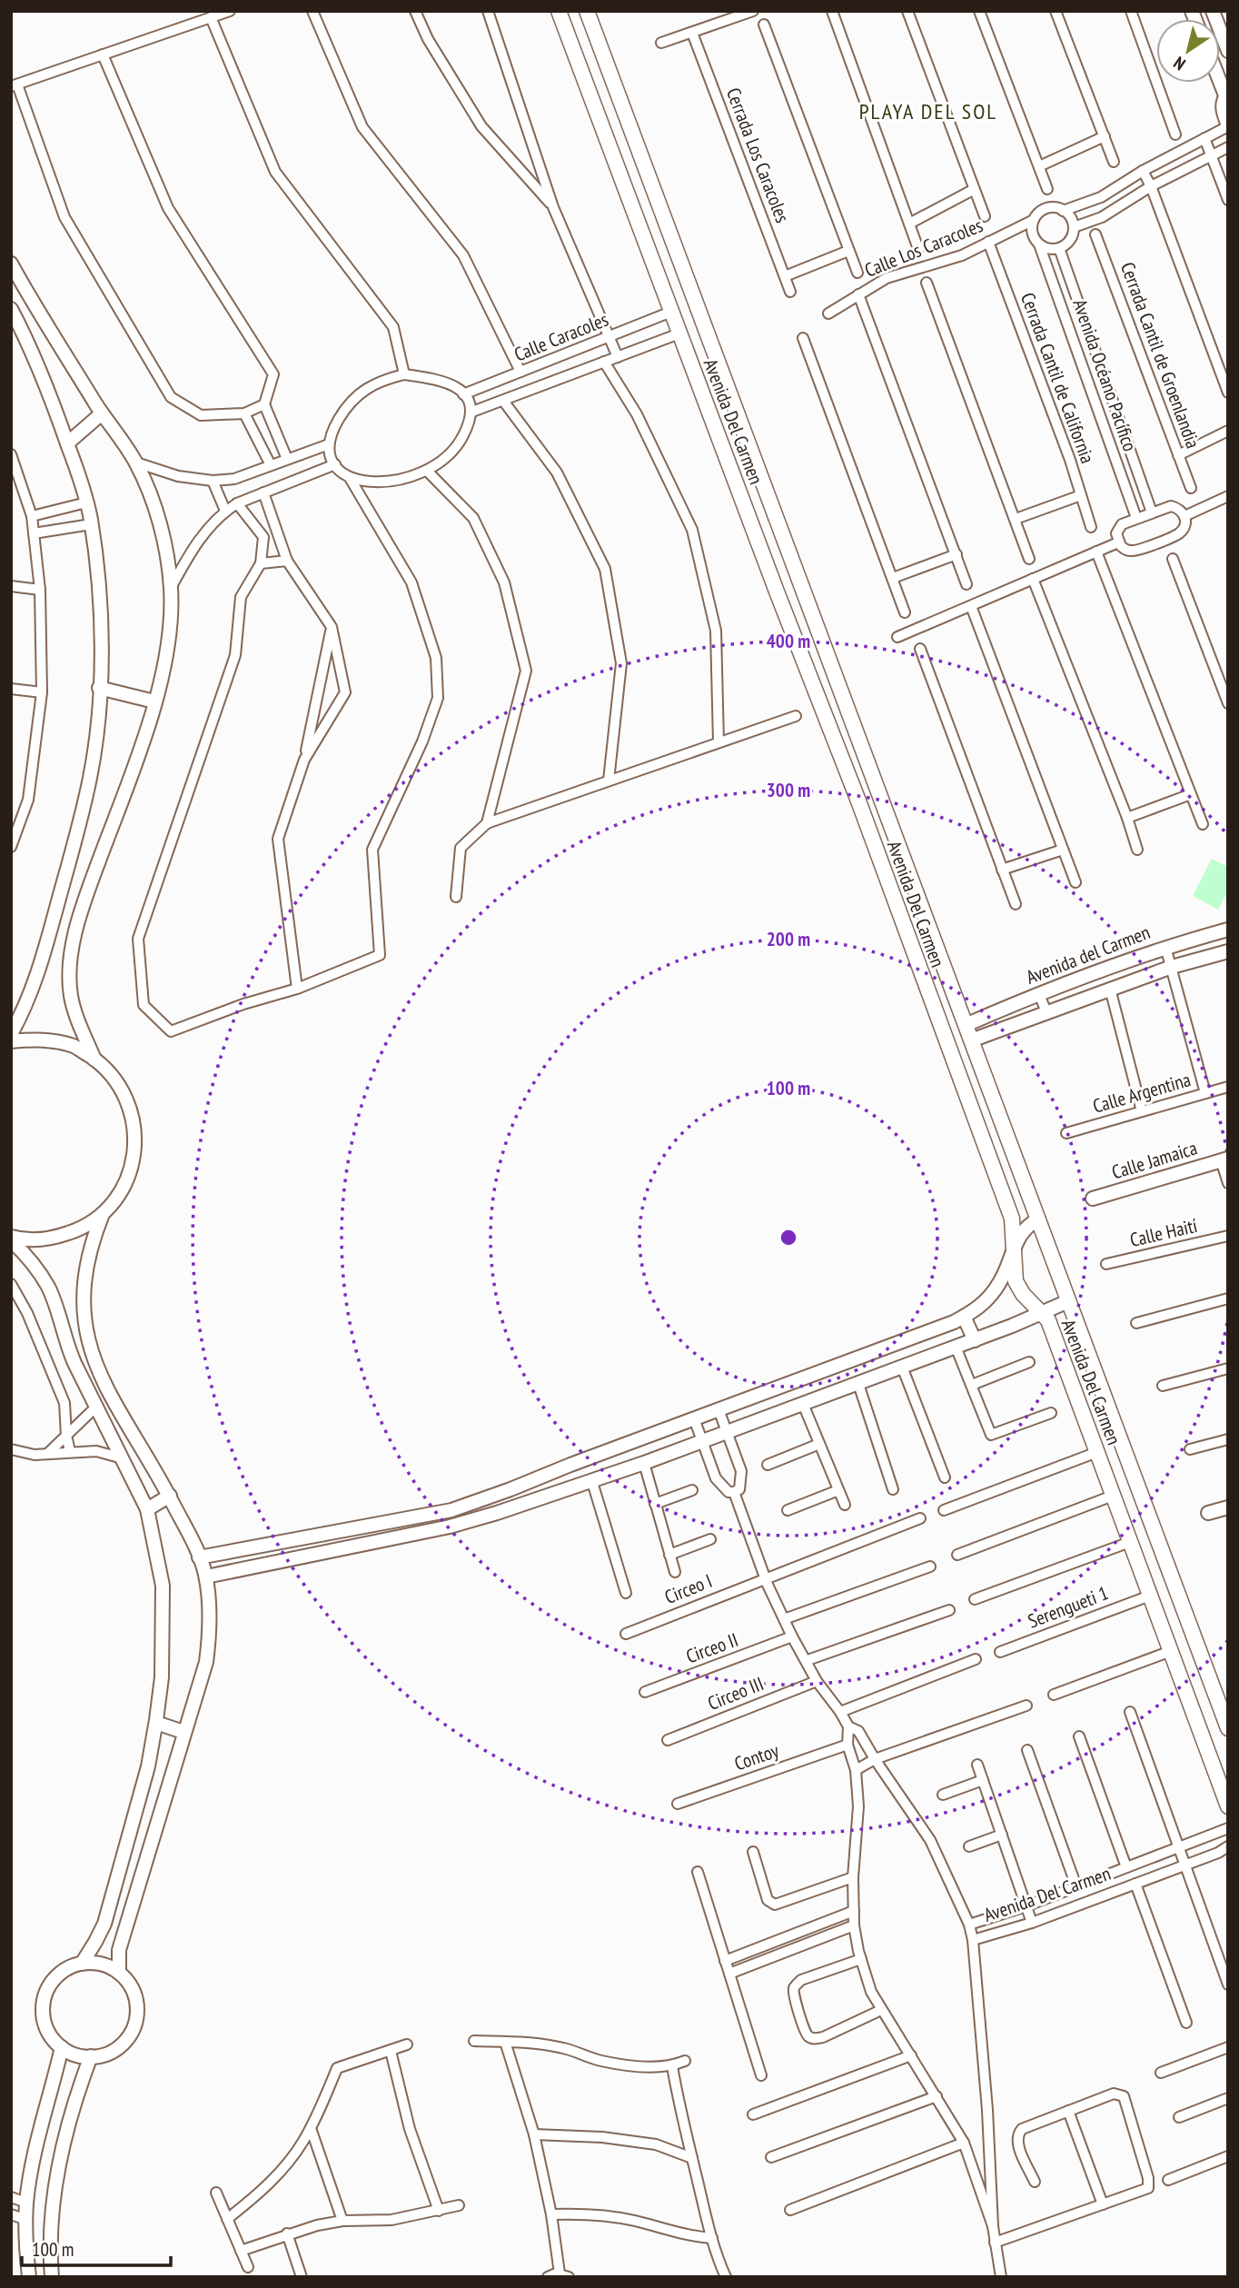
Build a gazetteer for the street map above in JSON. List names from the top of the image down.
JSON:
{
  "streets": {
    "main road": ["Avenida Del Carmen"],
    "street": [
      "Cerrada Los Caracoles",
      "Calle Los Caracoles",
      "Calle Caracoles",
      "Cerrada Cantil de Groenlandia",
      "Avenida Océano Pacífico",
      "Cerrada Cantil de California",
      "Avenida del Carmen",
      "Calle Argentina",
      "Calle Jamaica",
      "Calle Haití",
      "Circeo I",
      "Serengueti 1",
      "Circeo II",
      "Circeo III",
      "Contoy"
    ]
  },
  "crossings": [
    ["Calle Los Caracoles", "Avenida Océano Pacífico"],
    ["Calle Los Caracoles", "Cerrada Cantil de California"],
    ["Calle Caracoles", "Avenida Del Carmen"],
    ["Avenida Del Carmen", "Avenida del Carmen"],
    ["Avenida Del Carmen", "Serengueti 1"]
  ],
  "districts": ["PLAYA DEL SOL"],
  "scale_bar": "100 m",
  "north": "bottom left",
  "rings": [
    "400 m",
    "300 m",
    "200 m",
    "100 m"
  ]
}
